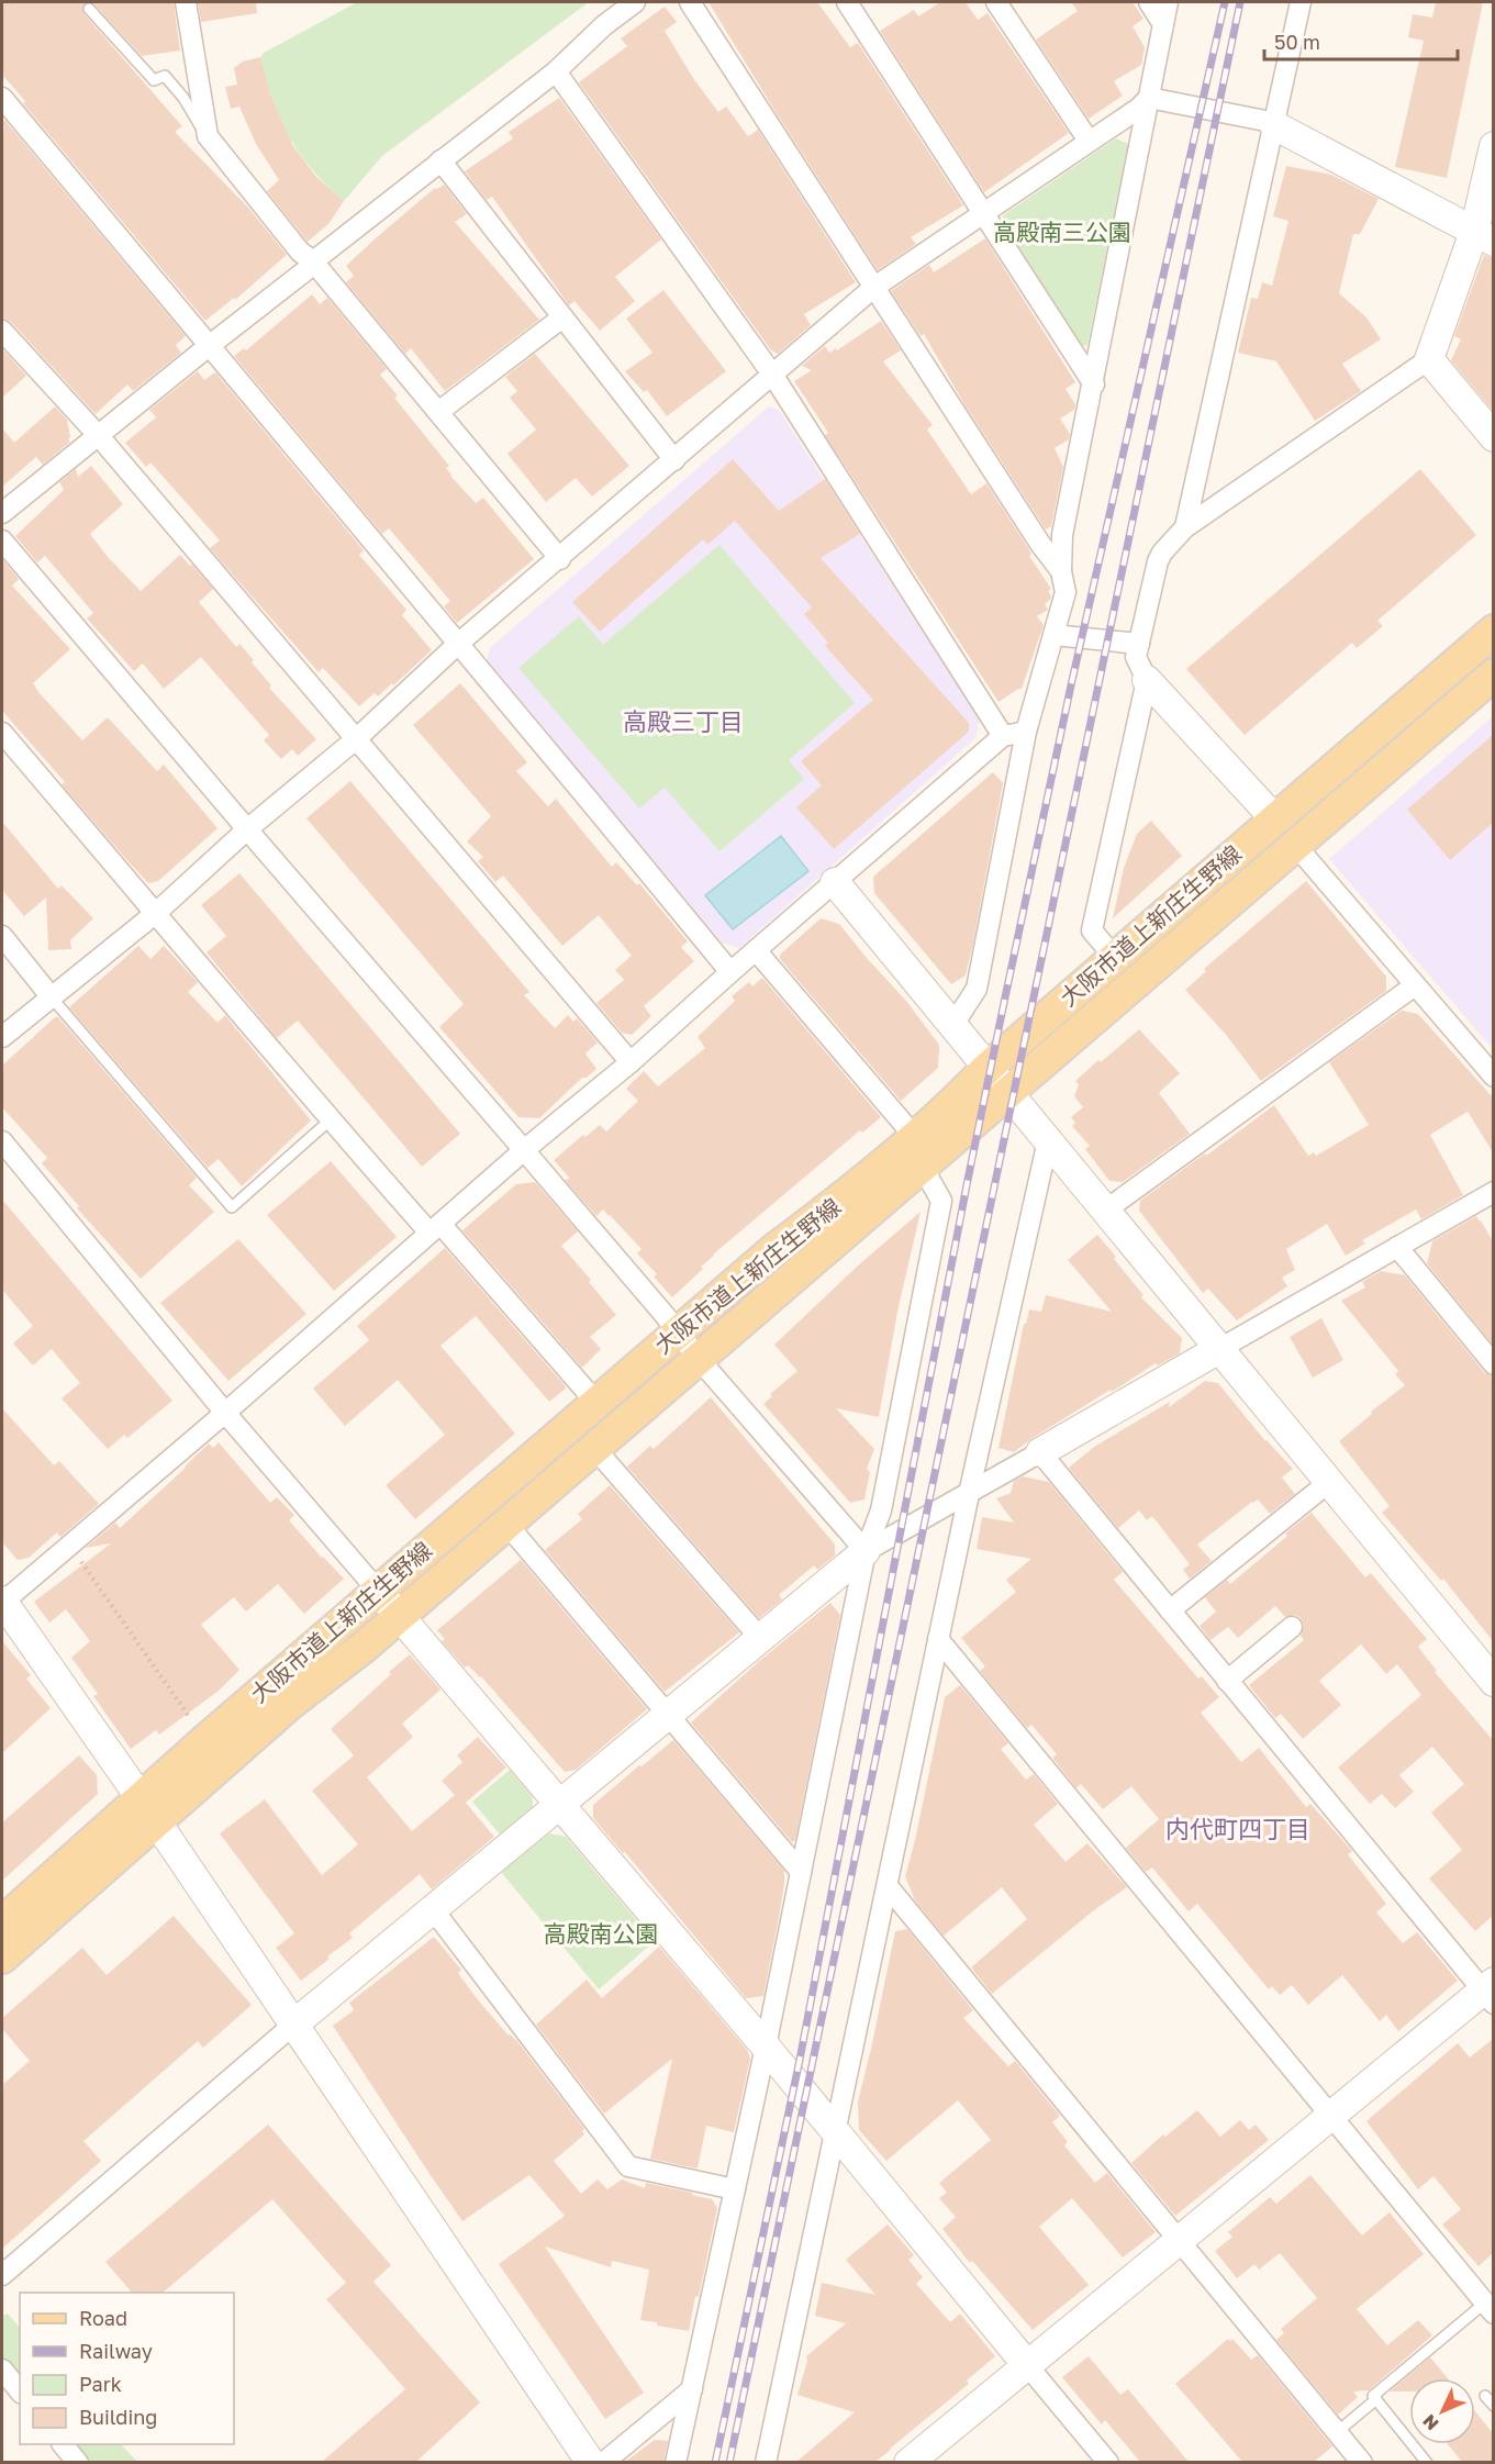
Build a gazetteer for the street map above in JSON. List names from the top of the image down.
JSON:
{
  "streets": {
    "main road": ["大阪市道上新庄生野線"]
  },
  "districts": ["高殿三丁目", "内代町四丁目"],
  "parks": ["高殿南三公園", "高殿南公園"],
  "legend": [
    "Road",
    "Railway",
    "Park",
    "Building"
  ],
  "scale_bar": "50 m",
  "north": "bottom left"
}
